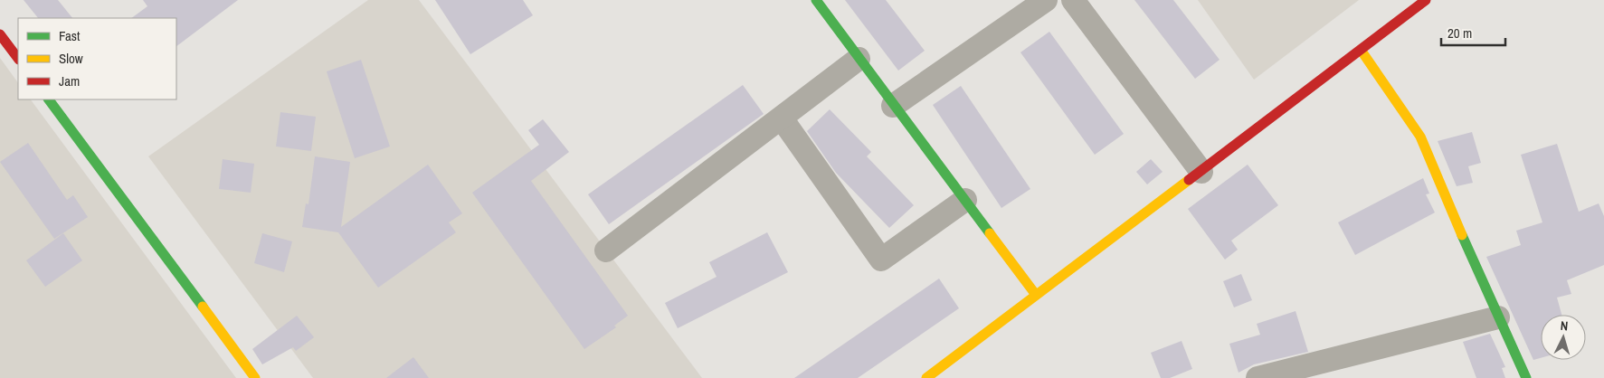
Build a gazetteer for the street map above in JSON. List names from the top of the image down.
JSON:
{
  "legend": ["Fast", "Slow", "Jam"],
  "scale_bar": "20 m",
  "north": "top"
}
